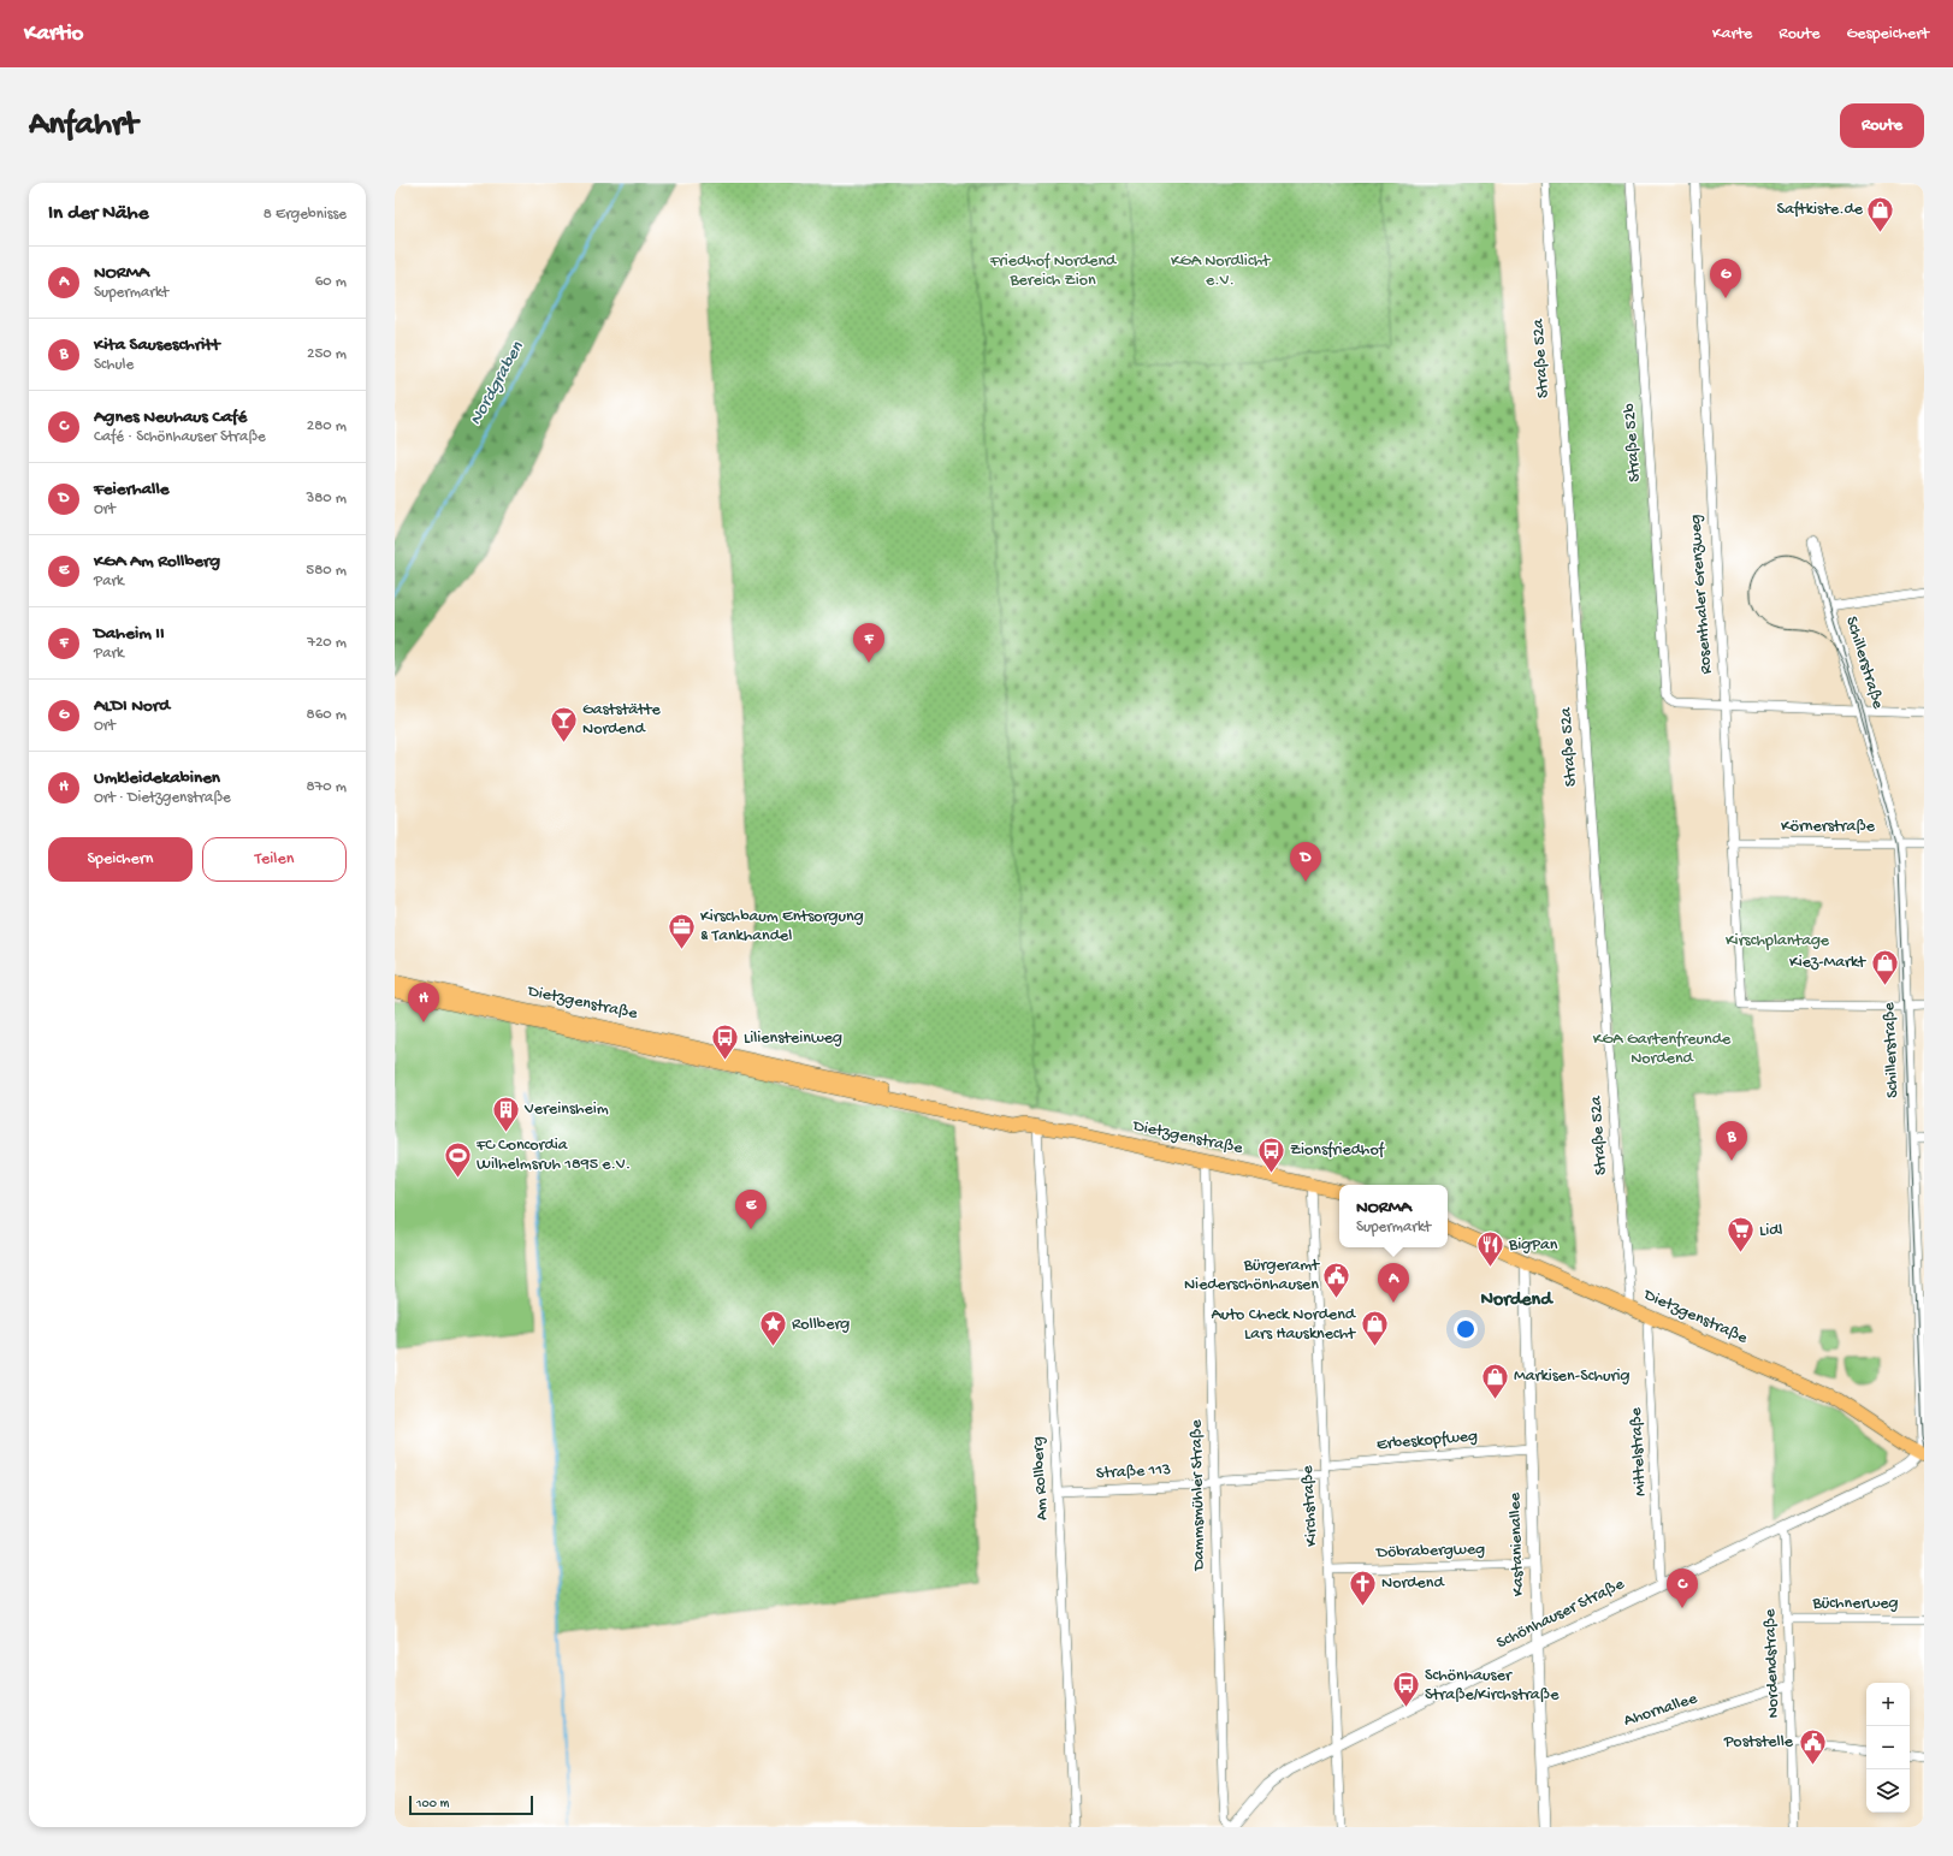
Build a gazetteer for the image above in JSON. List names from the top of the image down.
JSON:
{
  "streets": {
    "main road": ["Dietzgenstraße"],
    "street": [
      "Straße 52a",
      "Straße 52b",
      "Rosenthaler Grenzweg",
      "Schillerstraße",
      "Körnerstraße",
      "Erbeskopfweg",
      "Mittelstraße",
      "Straße 113",
      "Am Rollberg",
      "Dammsmühler Straße",
      "Kirchstraße",
      "Kastanienallee",
      "Döbrabergweg",
      "Büchnerweg",
      "Schönhauser Straße",
      "Nordendstraße",
      "Ahornallee"
    ]
  },
  "crossings": [
    ["Straße 52a", "Dietzgenstraße"],
    ["Straße 52b", "Rosenthaler Grenzweg"],
    ["Rosenthaler Grenzweg", "Schillerstraße"],
    ["Rosenthaler Grenzweg", "Körnerstraße"],
    ["Schillerstraße", "Körnerstraße"],
    ["Schillerstraße", "Dietzgenstraße"],
    ["Schillerstraße", "Schönhauser Straße"],
    ["Dietzgenstraße", "Mittelstraße"],
    ["Dietzgenstraße", "Am Rollberg"],
    ["Dietzgenstraße", "Dammsmühler Straße"],
    ["Dietzgenstraße", "Kirchstraße"],
    ["Dietzgenstraße", "Kastanienallee"],
    ["Dietzgenstraße", "Schönhauser Straße"],
    ["Erbeskopfweg", "Straße 113"],
    ["Erbeskopfweg", "Kirchstraße"],
    ["Erbeskopfweg", "Kastanienallee"],
    ["Mittelstraße", "Schönhauser Straße"],
    ["Straße 113", "Am Rollberg"],
    ["Straße 113", "Dammsmühler Straße"],
    ["Straße 113", "Kirchstraße"],
    ["Dammsmühler Straße", "Schönhauser Straße"],
    ["Kirchstraße", "Döbrabergweg"],
    ["Kirchstraße", "Schönhauser Straße"],
    ["Kastanienallee", "Döbrabergweg"],
    ["Kastanienallee", "Schönhauser Straße"],
    ["Kastanienallee", "Ahornallee"],
    ["Büchnerweg", "Nordendstraße"],
    ["Schönhauser Straße", "Nordendstraße"],
    ["Nordendstraße", "Ahornallee"]
  ],
  "districts": ["Nordend"],
  "water": ["Nordgraben"],
  "parks": [
    "Friedhof Nordend Bereich Zion",
    "KGA Nordlicht e.V.",
    "Kirschplantage",
    "KGA Gartenfreunde Nordend"
  ],
  "places": {
    "shop": [
      "Saftkiste.de",
      "Kiez-Markt",
      "Auto Check Nordend Lars Hausknecht",
      "Markisen-Schurig"
    ],
    "bar": ["Gaststätte Nordend"],
    "office": ["Kirschbaum Entsorgung & Tankhandel"],
    "bus stop": ["Liliensteinweg", "Zionsfriedhof", "Schönhauser Straße/Kirchstraße"],
    "building": ["Vereinsheim"],
    "sports": ["FC Concordia Wilhelmsruh 1895 e.V."],
    "supermarket": ["Lidl"],
    "restaurant": ["BigPan"],
    "public building": ["Bürgeramt Niederschönhausen", "Poststelle"],
    "place": ["Rollberg"],
    "church": ["Nordend"]
  },
  "scale_bar": "100 m",
  "page": {
    "header": "Kartio",
    "nav": ["Karte", "Route", "Gespeichert"],
    "buttons": [
      "Route",
      ["Speichern", "Teilen"]
    ],
    "title": "Anfahrt",
    "heading": ["In der Nähe", "8 Ergebnisse"],
    "list": [
      {
        "mark": "A",
        "name": "NORMA",
        "note": "Supermarkt",
        "value": "60 m"
      },
      {
        "mark": "B",
        "name": "Kita Sauseschritt",
        "note": "Schule",
        "value": "250 m"
      },
      {
        "mark": "C",
        "name": "Agnes Neuhaus Café",
        "note": "Café · Schönhauser Straße",
        "value": "280 m"
      },
      {
        "mark": "D",
        "name": "Feierhalle",
        "note": "Ort",
        "value": "380 m"
      },
      {
        "mark": "E",
        "name": "KGA Am Rollberg",
        "note": "Park",
        "value": "580 m"
      },
      {
        "mark": "F",
        "name": "Daheim II",
        "note": "Park",
        "value": "720 m"
      },
      {
        "mark": "G",
        "name": "ALDI Nord",
        "note": "Ort",
        "value": "860 m"
      },
      {
        "mark": "H",
        "name": "Umkleidekabinen",
        "note": "Ort · Dietzgenstraße",
        "value": "870 m"
      }
    ],
    "pins": [
      "G",
      "F",
      "D",
      "H",
      "B",
      "E",
      "A",
      "C"
    ],
    "popup": ["NORMA", "Supermarkt"],
    "map_buttons": ["+", "−"],
    "scale": "100 m"
  }
}
